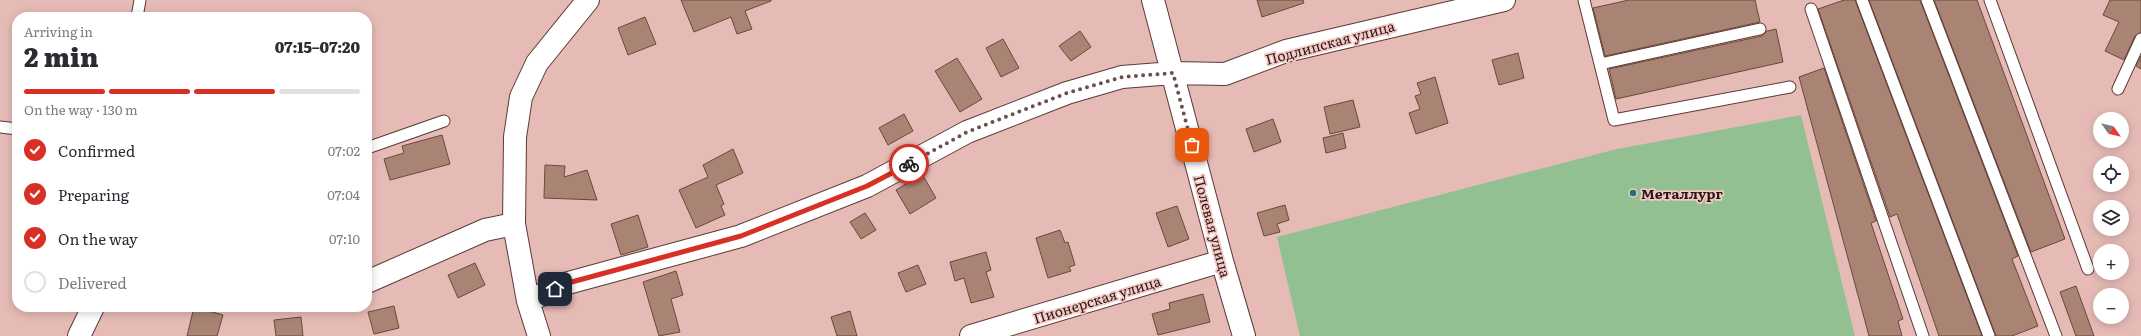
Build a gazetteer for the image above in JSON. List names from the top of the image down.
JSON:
{
  "streets": {
    "street": ["Подлипская улица", "Полевая улица", "Пионерская улица"]
  },
  "crossings": [
    ["Подлипская улица", "Полевая улица"],
    ["Полевая улица", "Пионерская улица"]
  ],
  "places": ["Металлург"],
  "north": "bottom right",
  "page": {
    "heading": ["2 min", "Arriving in", "07:15–07:20"],
    "bar": "On the way · 130 m",
    "map_buttons": ["+", "−"],
    "list": [
      ["Confirmed", "07:02"],
      ["Preparing", "07:04"],
      ["On the way", "07:10"],
      "Delivered"
    ]
  }
}
